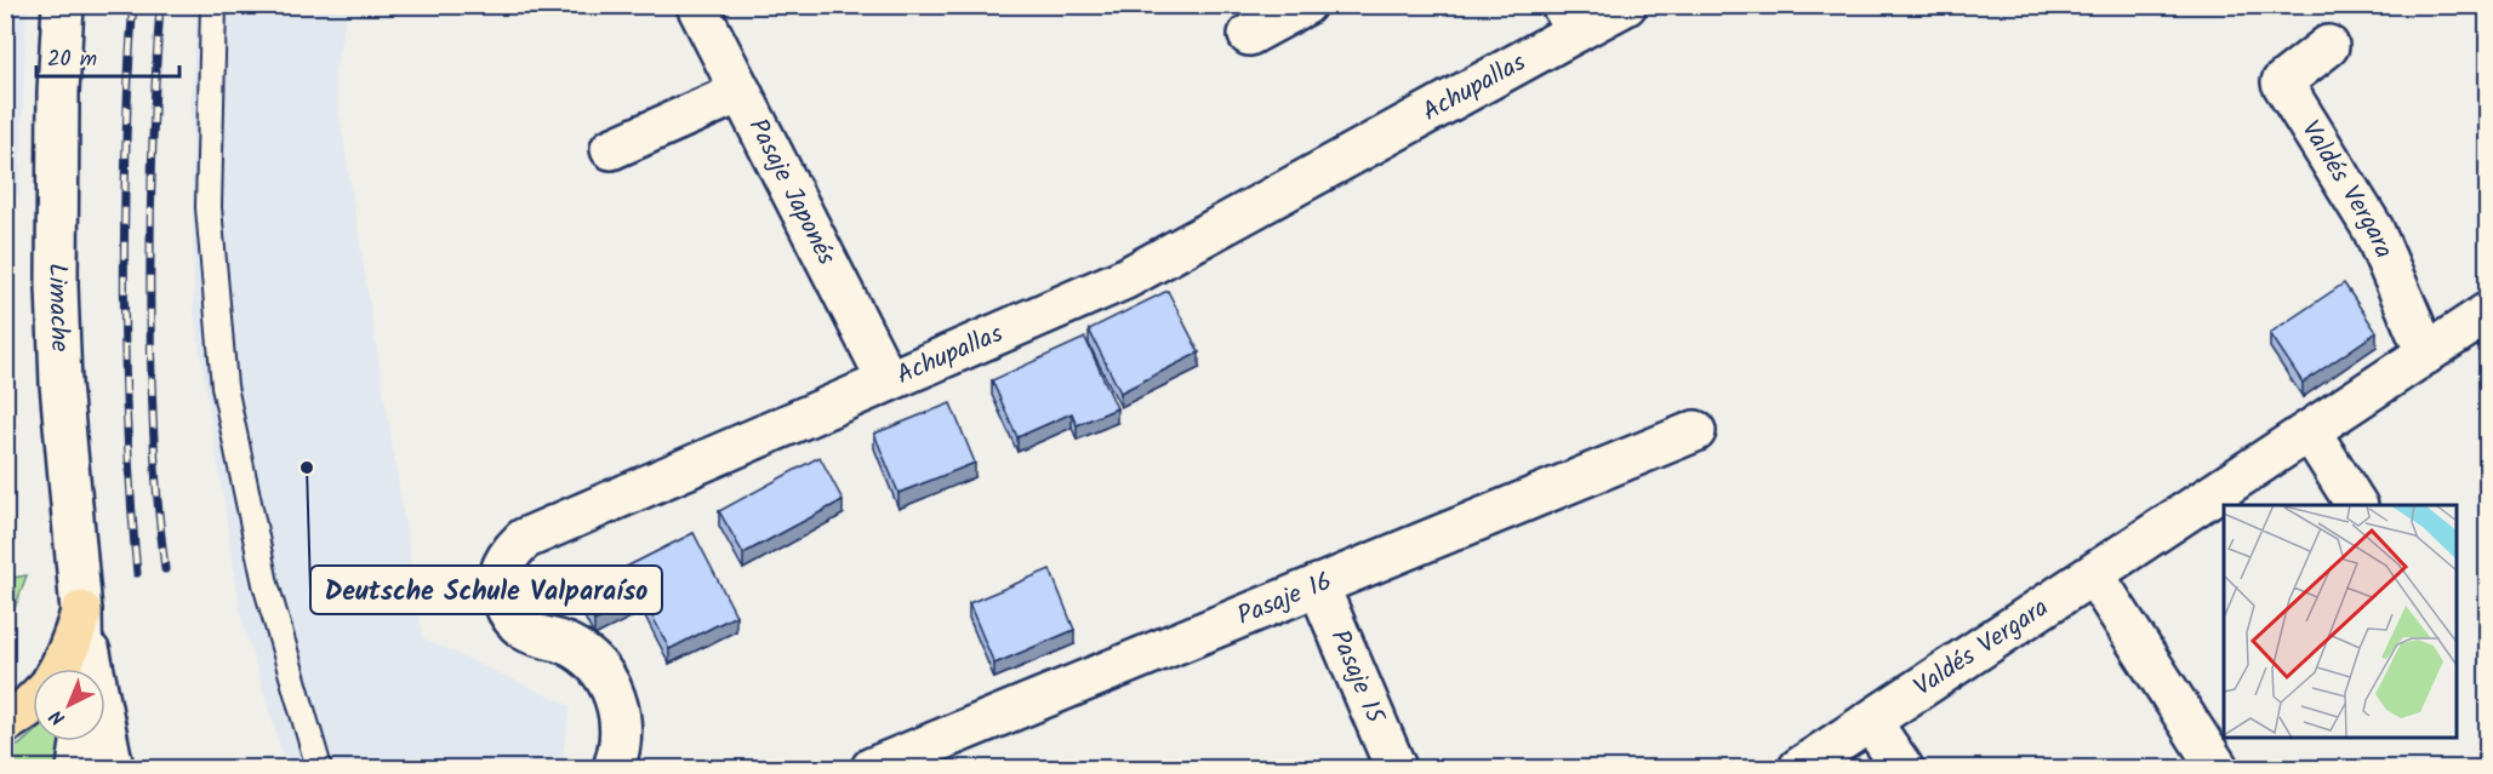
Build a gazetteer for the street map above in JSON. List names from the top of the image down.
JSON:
{
  "streets": {
    "street": [
      "Achupallas",
      "Valdés Vergara",
      "Pasaje Japonés",
      "Limache",
      "Pasaje 16",
      "Pasaje 15"
    ]
  },
  "crossings": [
    ["Achupallas", "Pasaje Japonés"],
    ["Pasaje 16", "Pasaje 15"]
  ],
  "places": ["Deutsche Schule Valparaíso"],
  "scale_bar": "20 m",
  "north": "bottom left"
}
